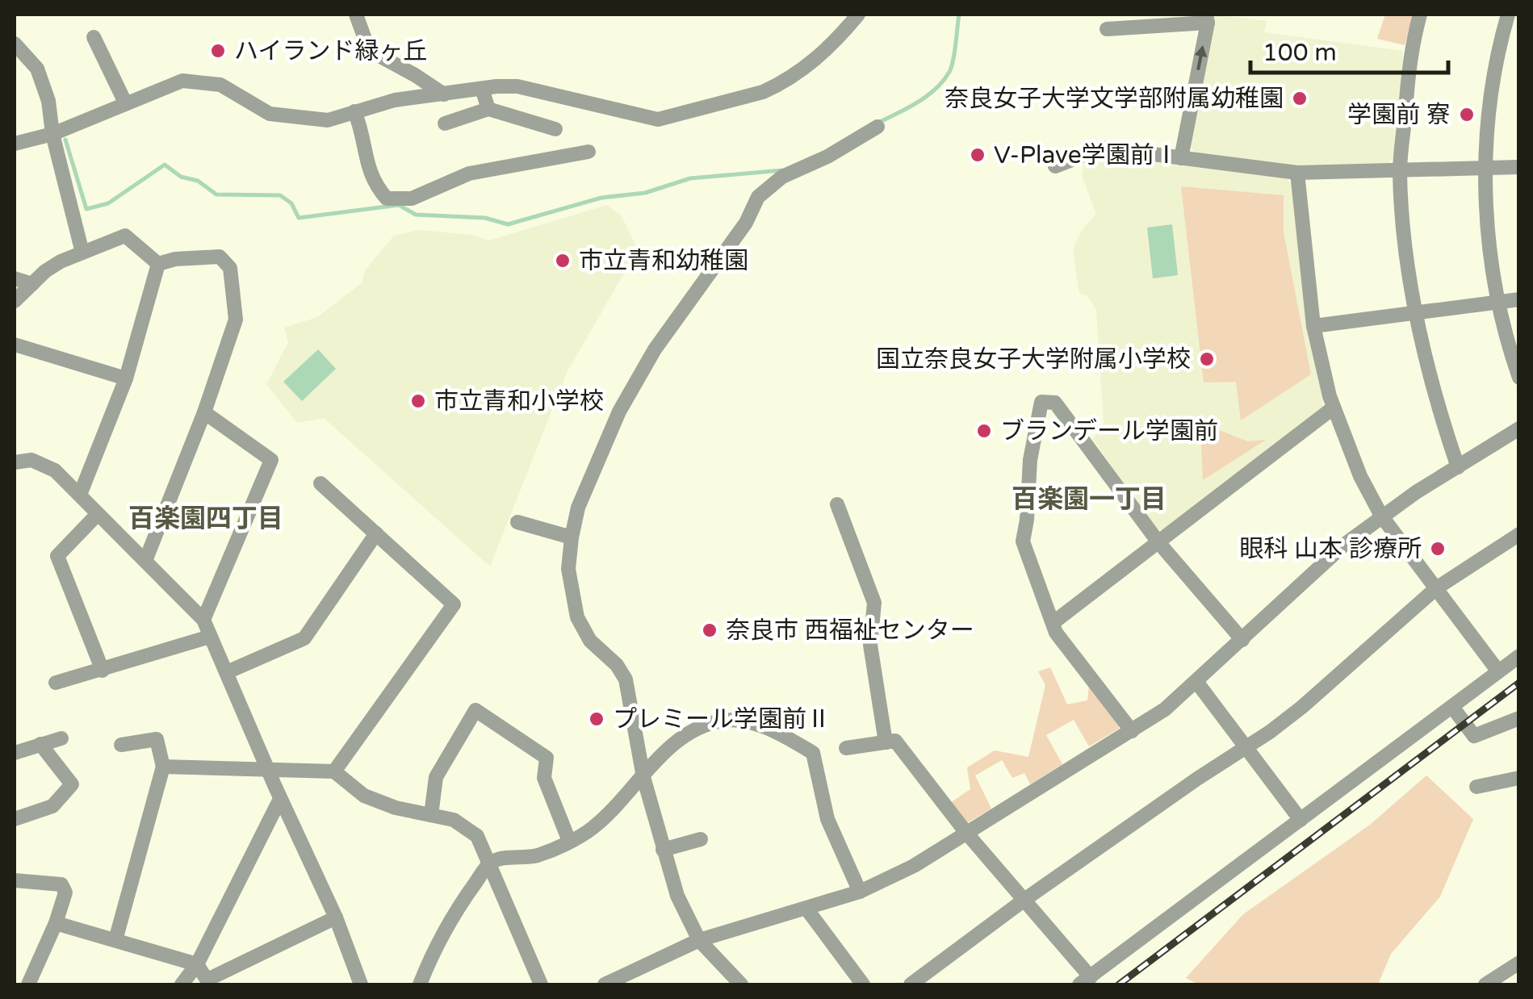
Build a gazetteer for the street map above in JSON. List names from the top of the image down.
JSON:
{
  "districts": ["百楽園一丁目", "百楽園四丁目"],
  "places": [
    "ハイランド緑ヶ丘",
    "奈良女子大学文学部附属幼稚園",
    "学園前 寮",
    "V-Plave学園前Ⅰ",
    "市立青和幼稚園",
    "国立奈良女子大学附属小学校",
    "市立青和小学校",
    "ブランデール学園前",
    "眼科 山本 診療所",
    "奈良市 西福祉センター",
    "プレミール学園前Ⅱ"
  ],
  "scale_bar": "100 m"
}
